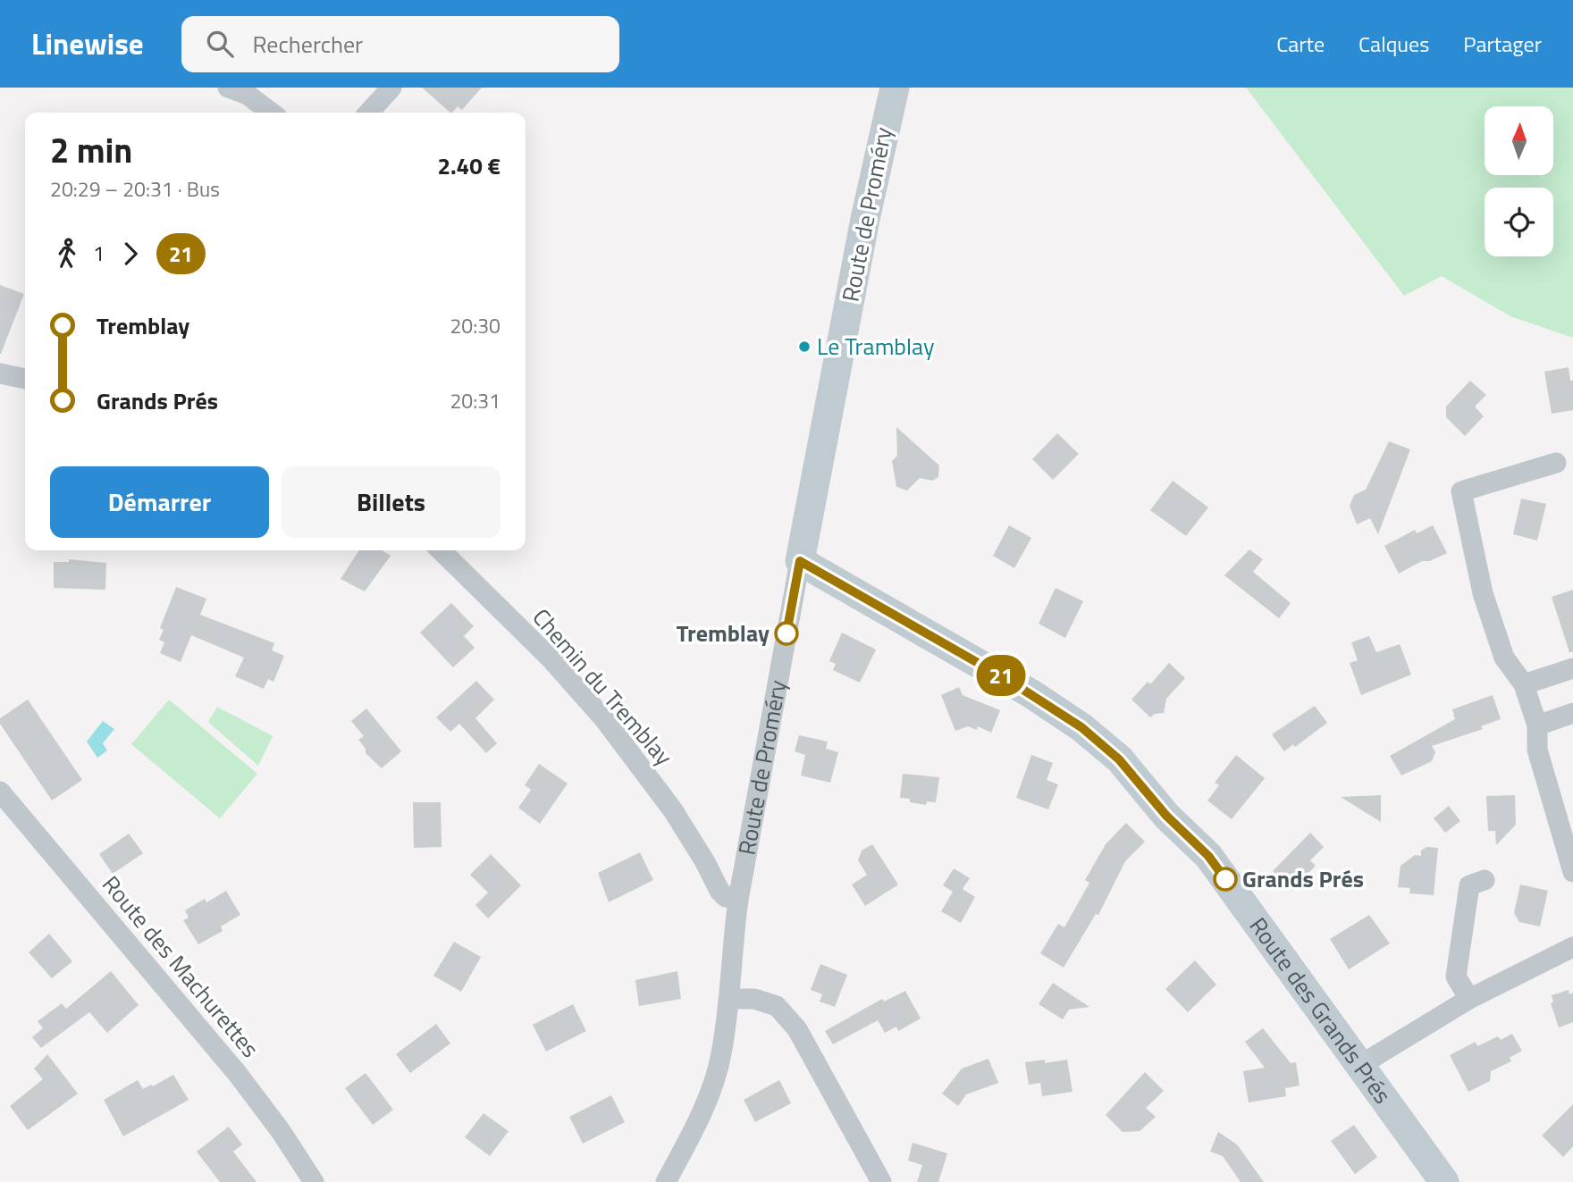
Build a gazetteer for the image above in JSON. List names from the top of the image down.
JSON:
{
  "streets": {
    "street": [
      "Route de Proméry",
      "Chemin du Tremblay",
      "Route des Machurettes",
      "Route des Grands Prés"
    ]
  },
  "crossings": [
    ["Route de Proméry", "Chemin du Tremblay"],
    ["Route de Proméry", "Route des Grands Prés"]
  ],
  "places": ["Le Tramblay", "Tremblay", "Grands Prés"],
  "lines": ["bus line 21"],
  "north": "top",
  "page": {
    "header": "Linewise",
    "search": "Rechercher",
    "nav": ["Carte", "Calques", "Partager"],
    "on_map": "21",
    "heading": ["2 min", "20:29 – 20:31 · Bus", "2.40 €"],
    "legs": ["1", "21"],
    "list": [
      {
        "name": "Tremblay",
        "value": "20:30"
      },
      {
        "name": "Grands Prés",
        "value": "20:31"
      }
    ],
    "buttons": ["Démarrer", "Billets"]
  }
}
